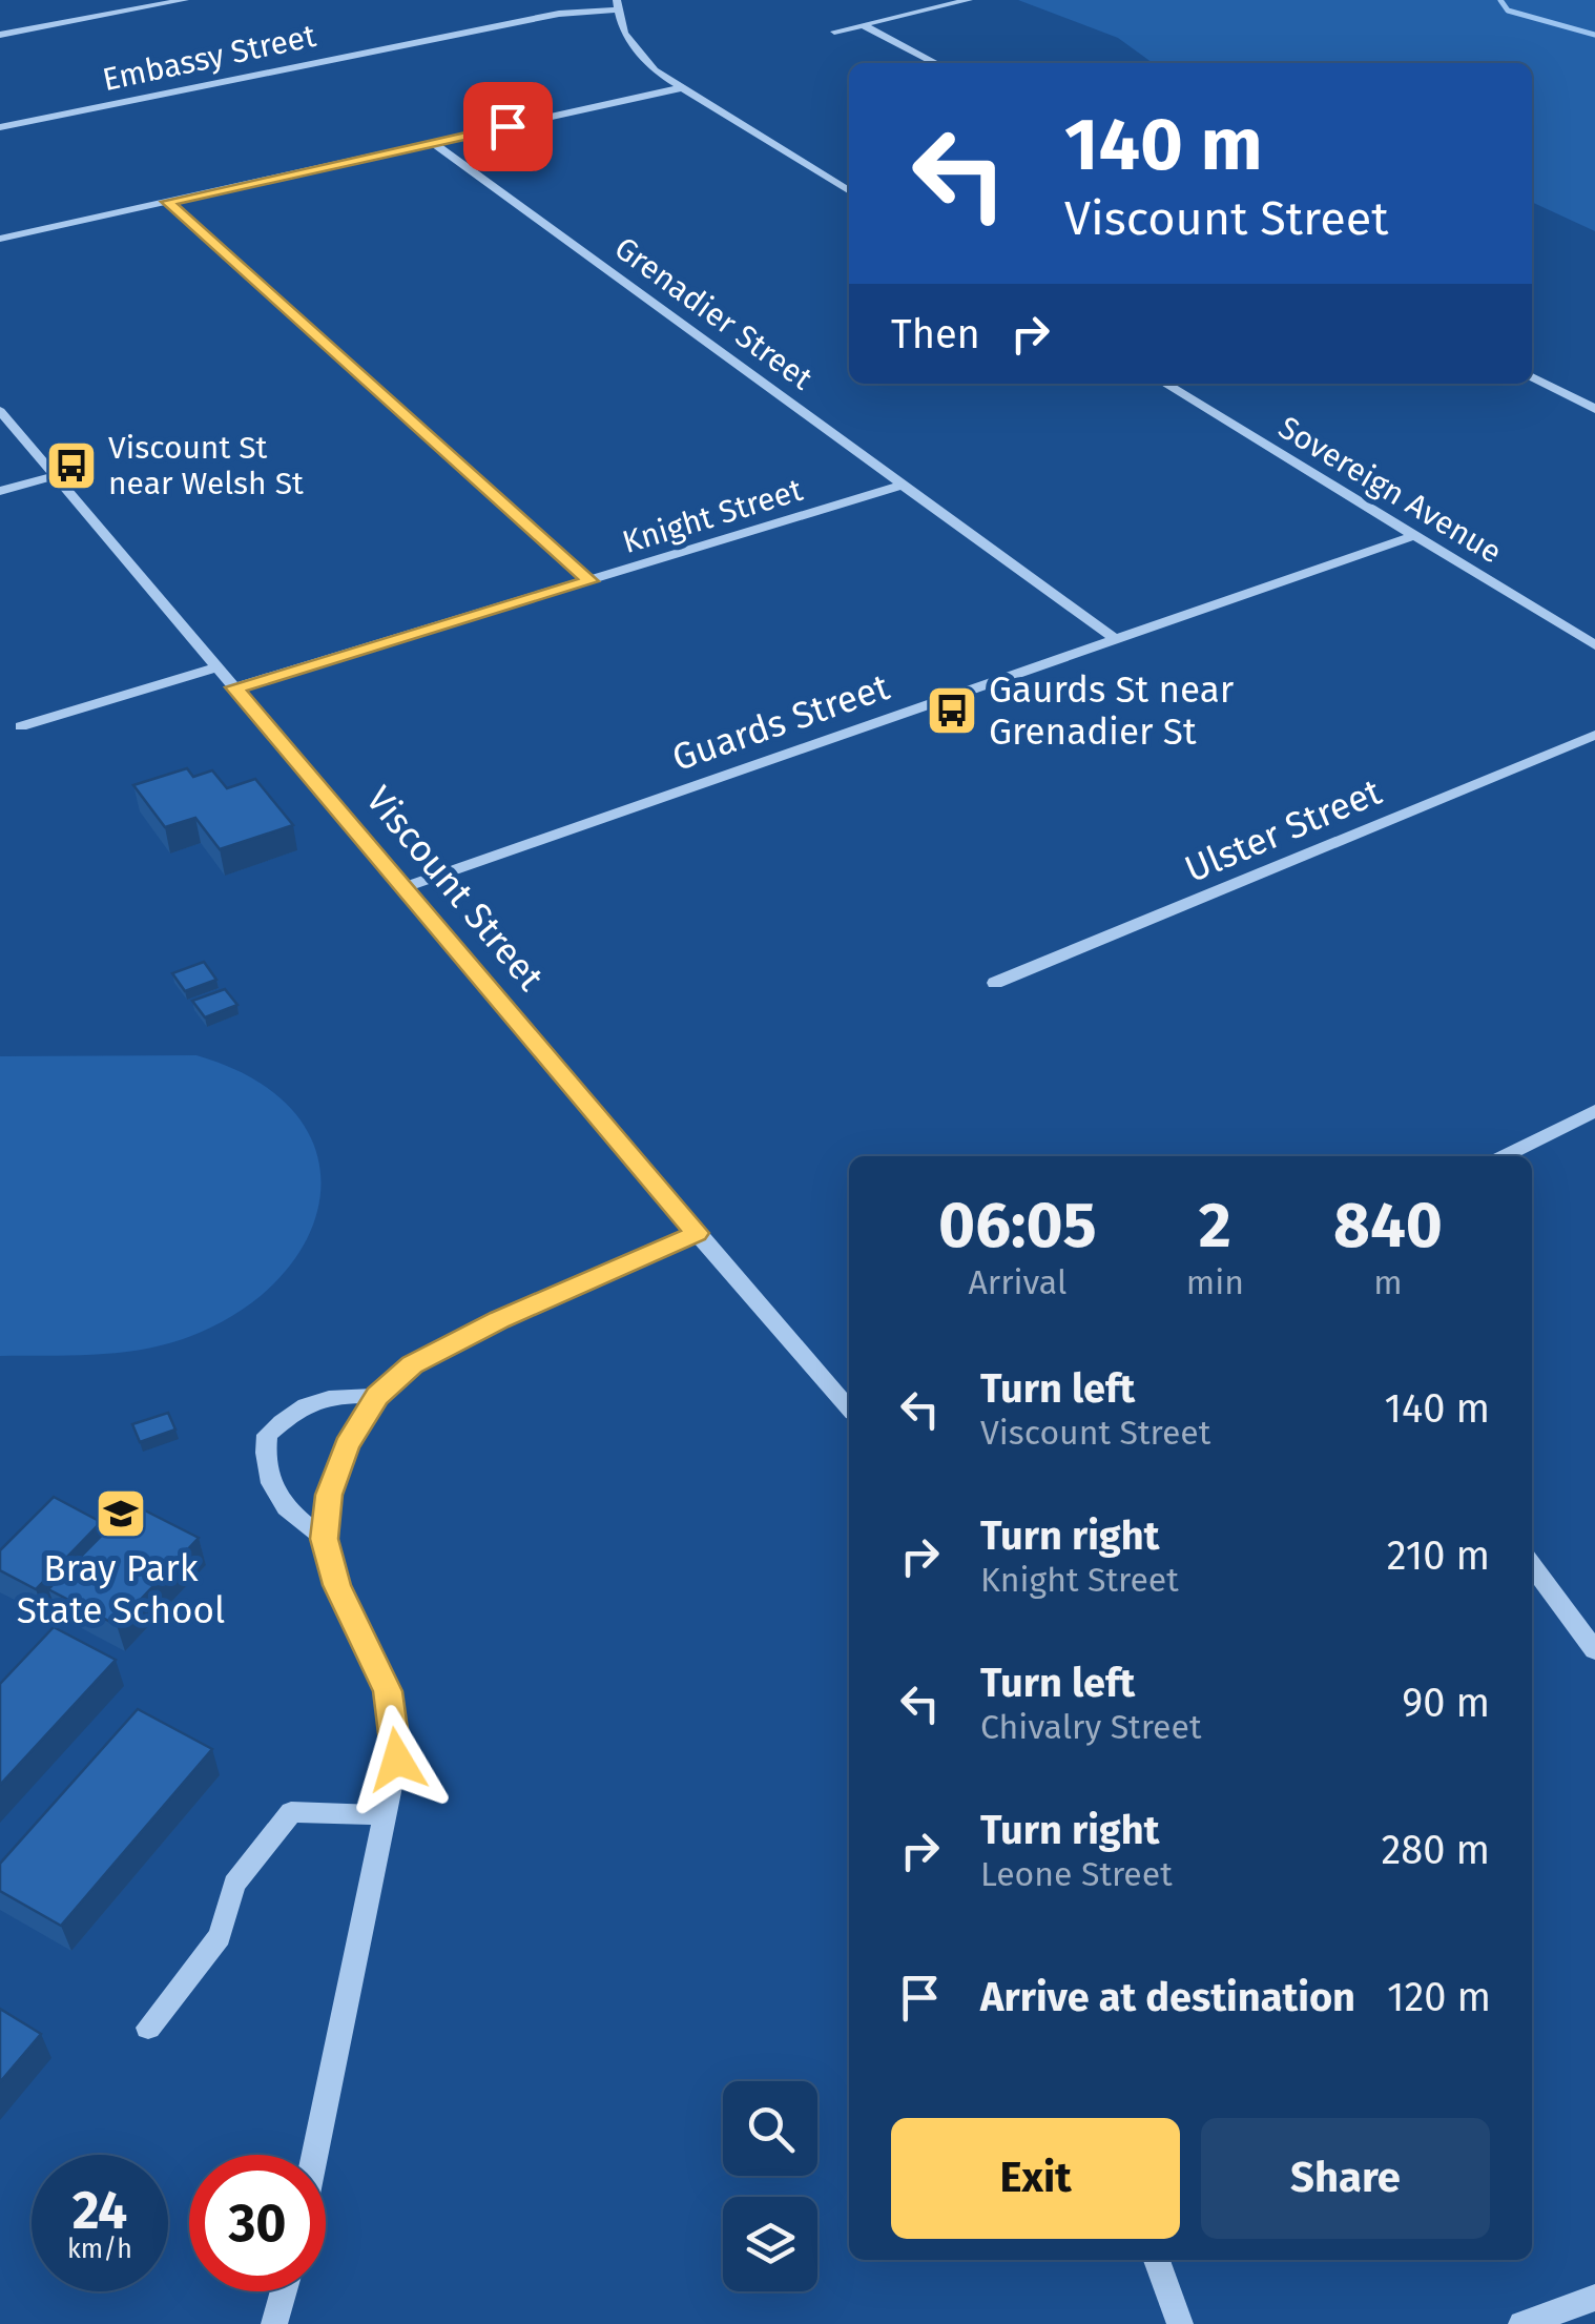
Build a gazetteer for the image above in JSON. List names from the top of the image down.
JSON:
{
  "streets": {
    "street": [
      "Embassy Street",
      "Grenadier Street",
      "Sovereign Avenue",
      "Knight Street",
      "Guards Street",
      "Ulster Street",
      "Viscount Street"
    ]
  },
  "crossings": [
    ["Grenadier Street", "Knight Street"],
    ["Grenadier Street", "Guards Street"],
    ["Sovereign Avenue", "Guards Street"],
    ["Knight Street", "Viscount Street"],
    ["Guards Street", "Viscount Street"]
  ],
  "places": {
    "bus stop": ["Viscount St near Welsh St", "Gaurds St near Grenadier St"],
    "school or university": ["Bray Park State School"]
  },
  "page": {
    "turn": ["140 m", "Viscount Street"],
    "then": "Then",
    "eta": [
      "06:05",
      "Arrival",
      "2",
      "min",
      "840",
      "m"
    ],
    "list": [
      {
        "name": "Turn left",
        "note": "Viscount Street",
        "value": "140 m"
      },
      {
        "name": "Turn right",
        "note": "Knight Street",
        "value": "210 m"
      },
      {
        "name": "Turn left",
        "note": "Chivalry Street",
        "value": "90 m"
      },
      {
        "name": "Turn right",
        "note": "Leone Street",
        "value": "280 m"
      },
      {
        "name": "Arrive at destination",
        "value": "120 m"
      }
    ],
    "buttons": ["Exit", "Share"],
    "speed": "24 km/h",
    "limit": "30"
  }
}
